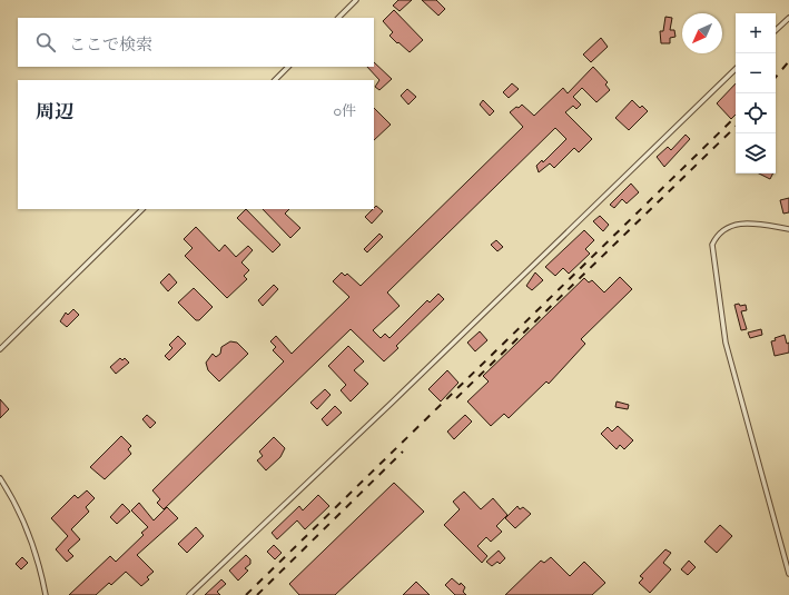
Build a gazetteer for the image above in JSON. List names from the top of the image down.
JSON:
{
  "north": "bottom left",
  "page": {
    "map_buttons": ["+", "−"],
    "search": "ここで検索",
    "heading": ["周辺", "0件"]
  }
}
